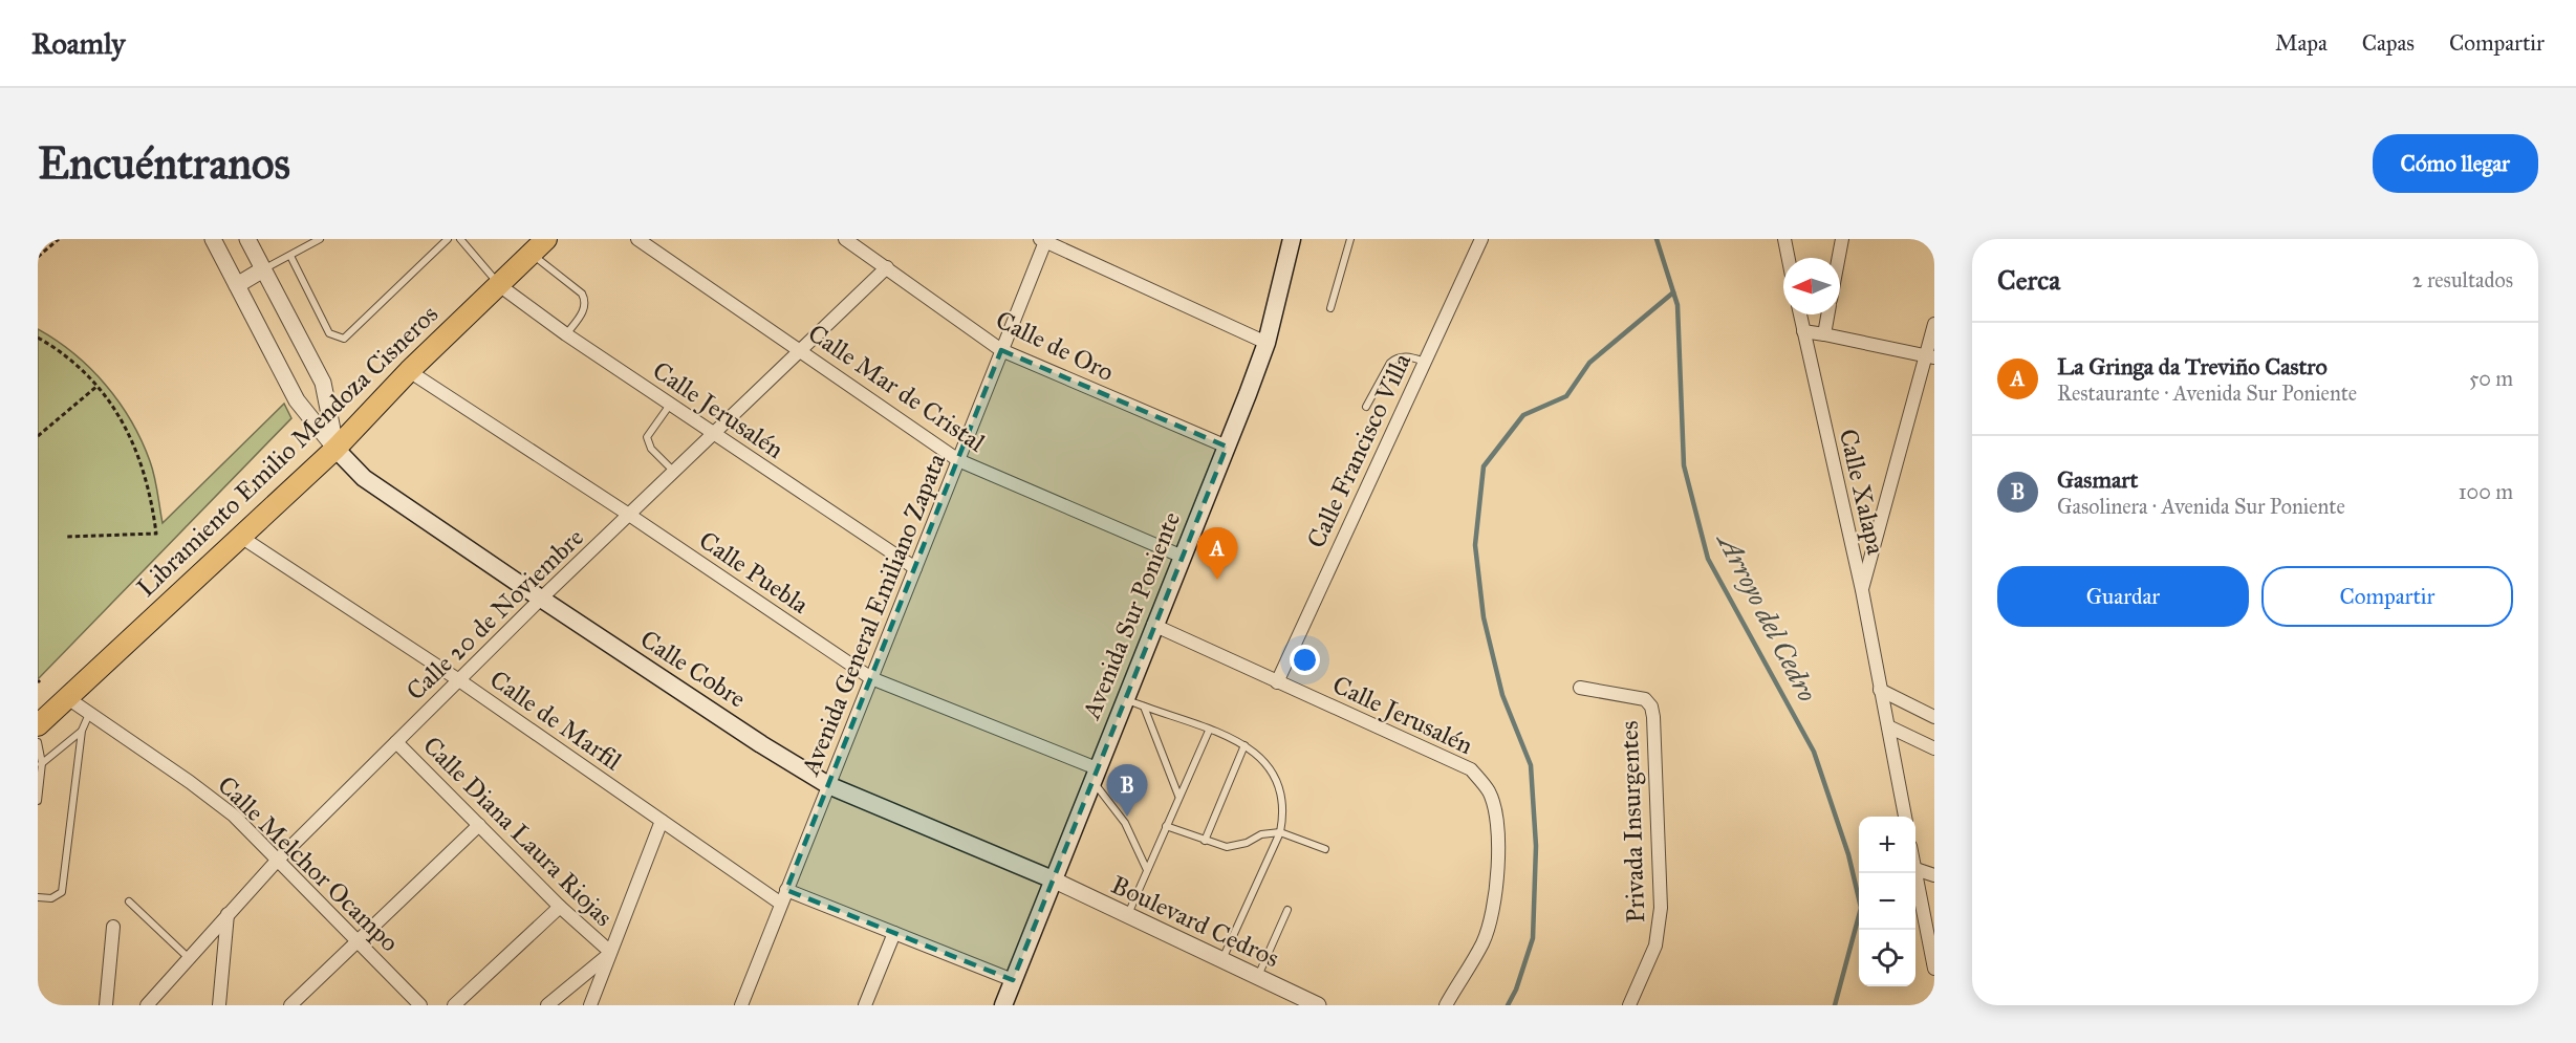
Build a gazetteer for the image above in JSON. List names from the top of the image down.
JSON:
{
  "streets": {
    "main road": ["Libramiento Emilio Mendoza Cisneros", "Avenida Sur Poniente", "Calle Cobre"],
    "street": [
      "Calle de Oro",
      "Calle Mar de Cristal",
      "Calle Jerusalén",
      "Calle Francisco Villa",
      "Calle Xalapa",
      "Calle Puebla",
      "Calle 20 de Noviembre",
      "Avenida General Emiliano Zapata",
      "Calle de Marfil",
      "Privada Insurgentes",
      "Calle Diana Laura Riojas",
      "Calle Melchor Ocampo",
      "Boulevard Cedros"
    ]
  },
  "crossings": [
    ["Calle de Oro", "Calle 20 de Noviembre"],
    ["Calle de Oro", "Avenida General Emiliano Zapata"],
    ["Calle de Oro", "Avenida Sur Poniente"],
    ["Calle Mar de Cristal", "Calle 20 de Noviembre"],
    ["Calle Mar de Cristal", "Avenida General Emiliano Zapata"],
    ["Calle Mar de Cristal", "Avenida Sur Poniente"],
    ["Calle Jerusalén", "Libramiento Emilio Mendoza Cisneros"],
    ["Calle Jerusalén", "Calle Francisco Villa"],
    ["Calle Jerusalén", "Calle 20 de Noviembre"],
    ["Calle Jerusalén", "Avenida General Emiliano Zapata"],
    ["Calle Jerusalén", "Avenida Sur Poniente"],
    ["Libramiento Emilio Mendoza Cisneros", "Calle Puebla"],
    ["Libramiento Emilio Mendoza Cisneros", "Calle Cobre"],
    ["Libramiento Emilio Mendoza Cisneros", "Calle de Marfil"],
    ["Libramiento Emilio Mendoza Cisneros", "Calle Melchor Ocampo"],
    ["Calle Puebla", "Calle 20 de Noviembre"],
    ["Calle Puebla", "Avenida General Emiliano Zapata"],
    ["Calle Puebla", "Avenida Sur Poniente"],
    ["Calle 20 de Noviembre", "Calle Cobre"],
    ["Calle 20 de Noviembre", "Calle de Marfil"],
    ["Calle 20 de Noviembre", "Calle Diana Laura Riojas"],
    ["Calle 20 de Noviembre", "Calle Melchor Ocampo"],
    ["Avenida General Emiliano Zapata", "Calle Cobre"],
    ["Avenida General Emiliano Zapata", "Calle de Marfil"],
    ["Avenida Sur Poniente", "Calle Cobre"],
    ["Avenida Sur Poniente", "Boulevard Cedros"],
    ["Calle Cobre", "Boulevard Cedros"]
  ],
  "water": ["Arroyo del Cedro"],
  "north": "left",
  "page": {
    "header": "Roamly",
    "nav": ["Mapa", "Capas", "Compartir"],
    "buttons": [
      "Cómo llegar",
      ["Guardar", "Compartir"]
    ],
    "title": "Encuéntranos",
    "heading": ["Cerca", "2 resultados"],
    "list": [
      {
        "mark": "A",
        "name": "La Gringa da Treviño Castro",
        "note": "Restaurante · Avenida Sur Poniente",
        "value": "50 m"
      },
      {
        "mark": "B",
        "name": "Gasmart",
        "note": "Gasolinera · Avenida Sur Poniente",
        "value": "100 m"
      }
    ],
    "pins": ["A", "B"],
    "map_buttons": ["+", "−"]
  }
}
